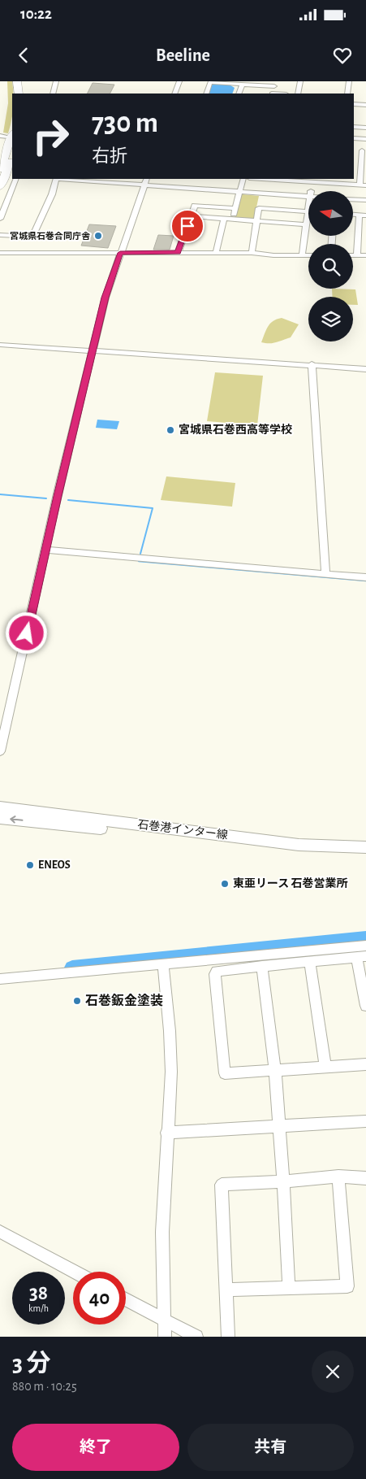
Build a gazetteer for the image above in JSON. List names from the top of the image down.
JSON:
{
  "streets": {
    "main road": ["石巻港インター線"]
  },
  "places": [
    "宮城県石巻合同庁舎",
    "宮城県石巻西高等学校",
    "ENEOS",
    "東亜リース 石巻営業所",
    "石巻鈑金塗装"
  ],
  "north": "left",
  "page": {
    "status": "10:22",
    "header": "Beeline",
    "turn": ["730 m", "右折"],
    "speed": "38 km/h",
    "limit": "40",
    "heading": ["3 分", "880 m · 10:25"],
    "buttons": ["終了", "共有"]
  }
}
